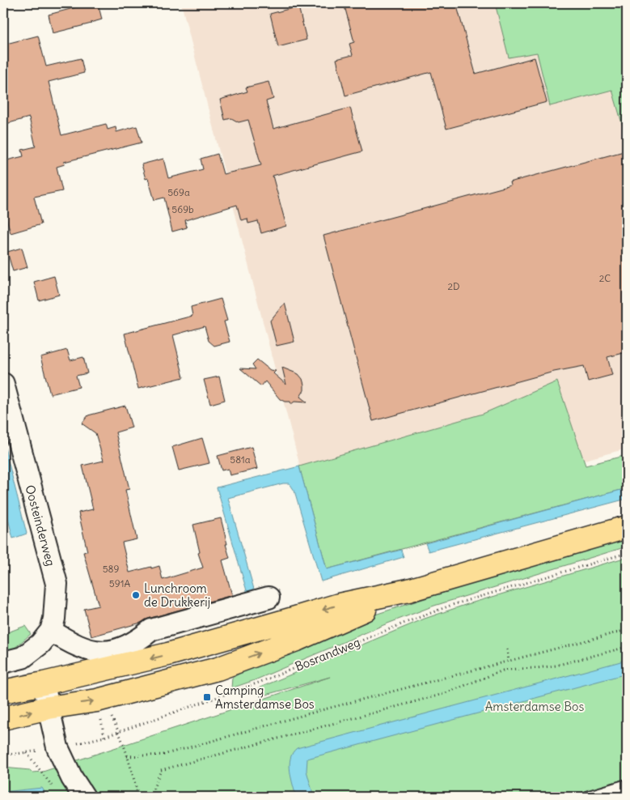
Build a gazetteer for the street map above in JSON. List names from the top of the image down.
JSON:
{
  "streets": {
    "main road": ["Bosrandweg"],
    "street": ["Oosteinderweg"]
  },
  "parks": ["Amsterdamse Bos"],
  "places": {
    "other": ["Lunchroom de Drukkerij"],
    "transit": ["Camping Amsterdamse Bos"]
  },
  "house_numbers": [
    "569a",
    "569b",
    "2C",
    "2D",
    "581a",
    "589",
    "591A"
  ]
}
